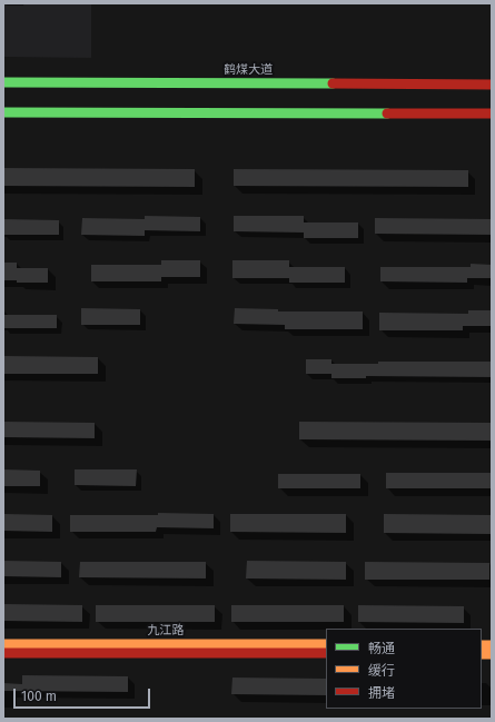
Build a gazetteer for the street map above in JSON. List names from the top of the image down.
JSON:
{
  "streets": {
    "main road": ["鹤煤大道", "九江路"]
  },
  "legend": ["畅通", "缓行", "拥堵"],
  "scale_bar": "100 m"
}
